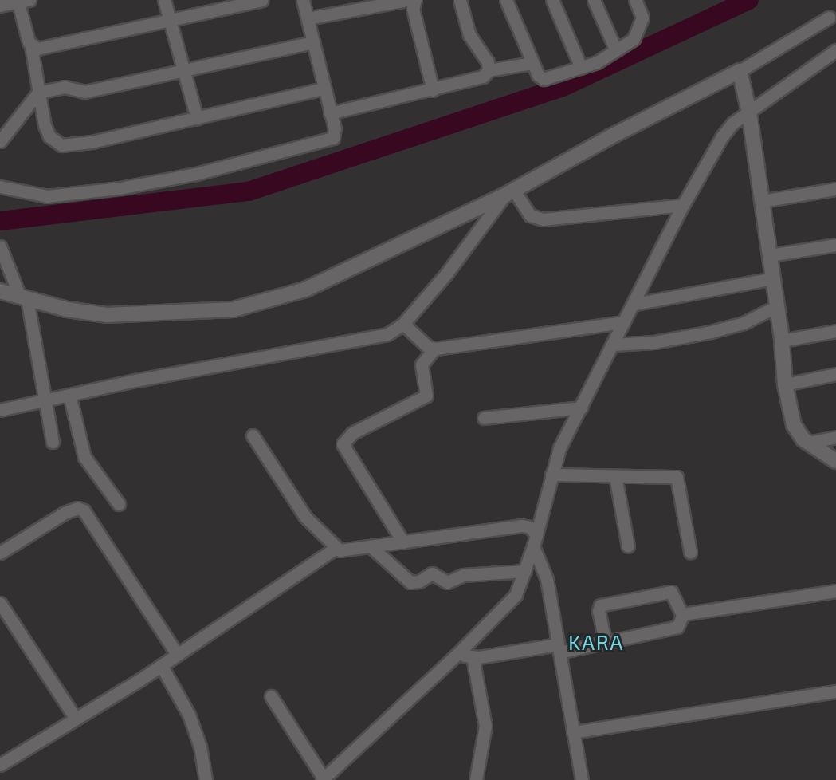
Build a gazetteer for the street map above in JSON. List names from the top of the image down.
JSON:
{
  "districts": ["KARA"]
}
